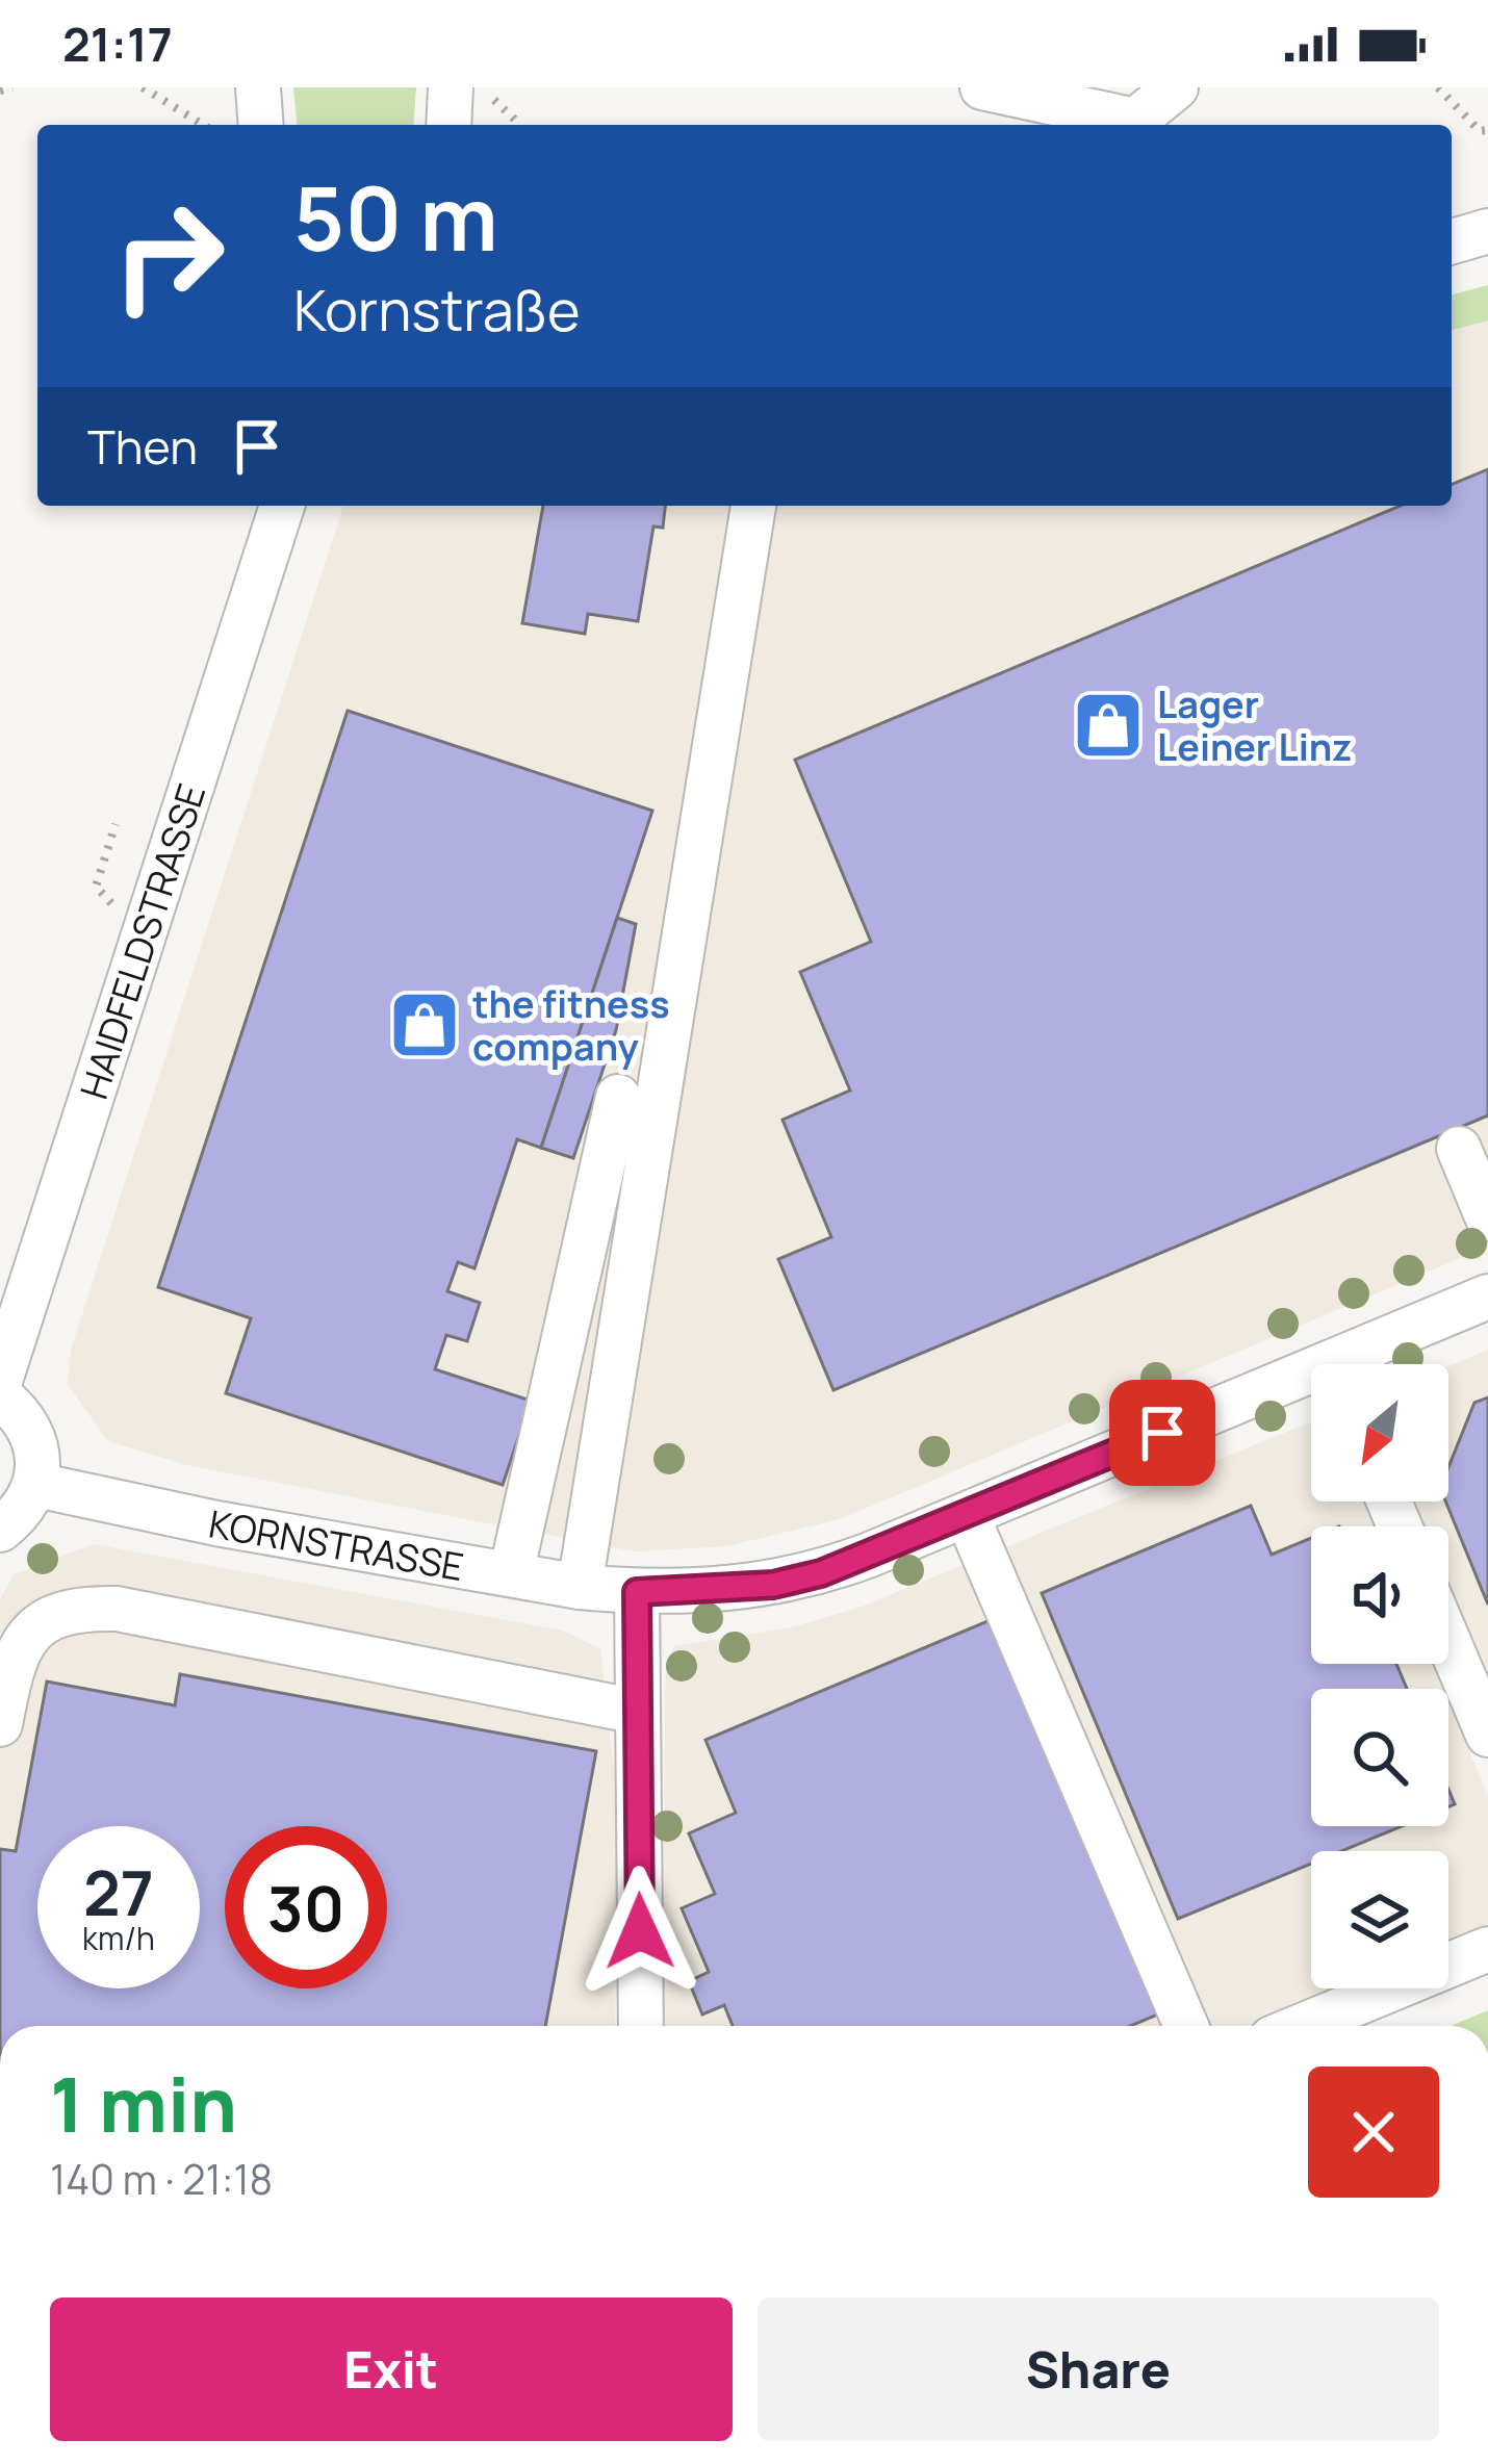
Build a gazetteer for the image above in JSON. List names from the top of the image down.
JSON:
{
  "streets": {
    "street": ["HAIDFELDSTRASSE", "KORNSTRASSE"]
  },
  "places": {
    "shop": ["Lager Leiner Linz", "the fitness company"]
  },
  "north": "bottom left",
  "page": {
    "status": "21:17",
    "turn": ["50 m", "Kornstraße"],
    "then": "Then",
    "speed": "27 km/h",
    "limit": "30",
    "heading": ["1 min", "140 m · 21:18"],
    "buttons": ["Exit", "Share"]
  }
}
